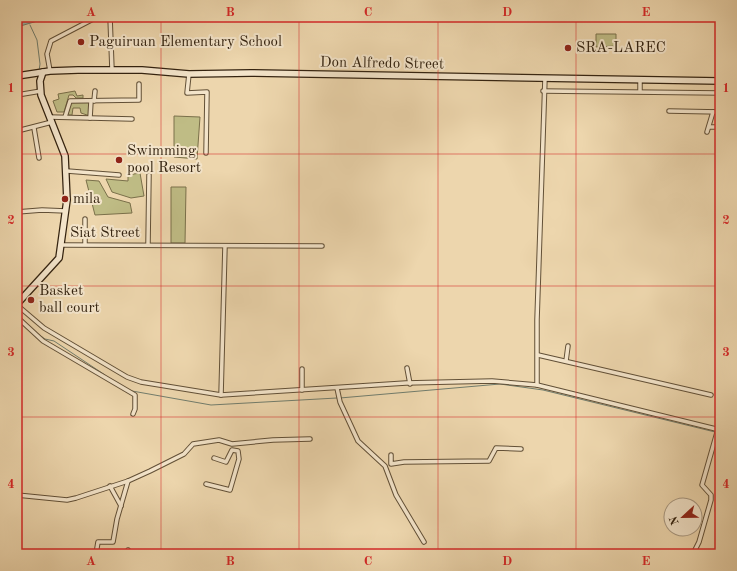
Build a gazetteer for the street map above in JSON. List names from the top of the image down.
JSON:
{
  "streets": {
    "street": ["Don Alfredo Street", "Siat Street"]
  },
  "places": [
    "Paguiruan Elementary School",
    "SRA-LAREC",
    "Swimming pool Resort",
    "mila",
    "Basket ball court"
  ],
  "north": "left",
  "grid": {
    "columns": [
      "A",
      "B",
      "C",
      "D",
      "E"
    ],
    "rows": [
      "1",
      "2",
      "3",
      "4"
    ]
  }
}
